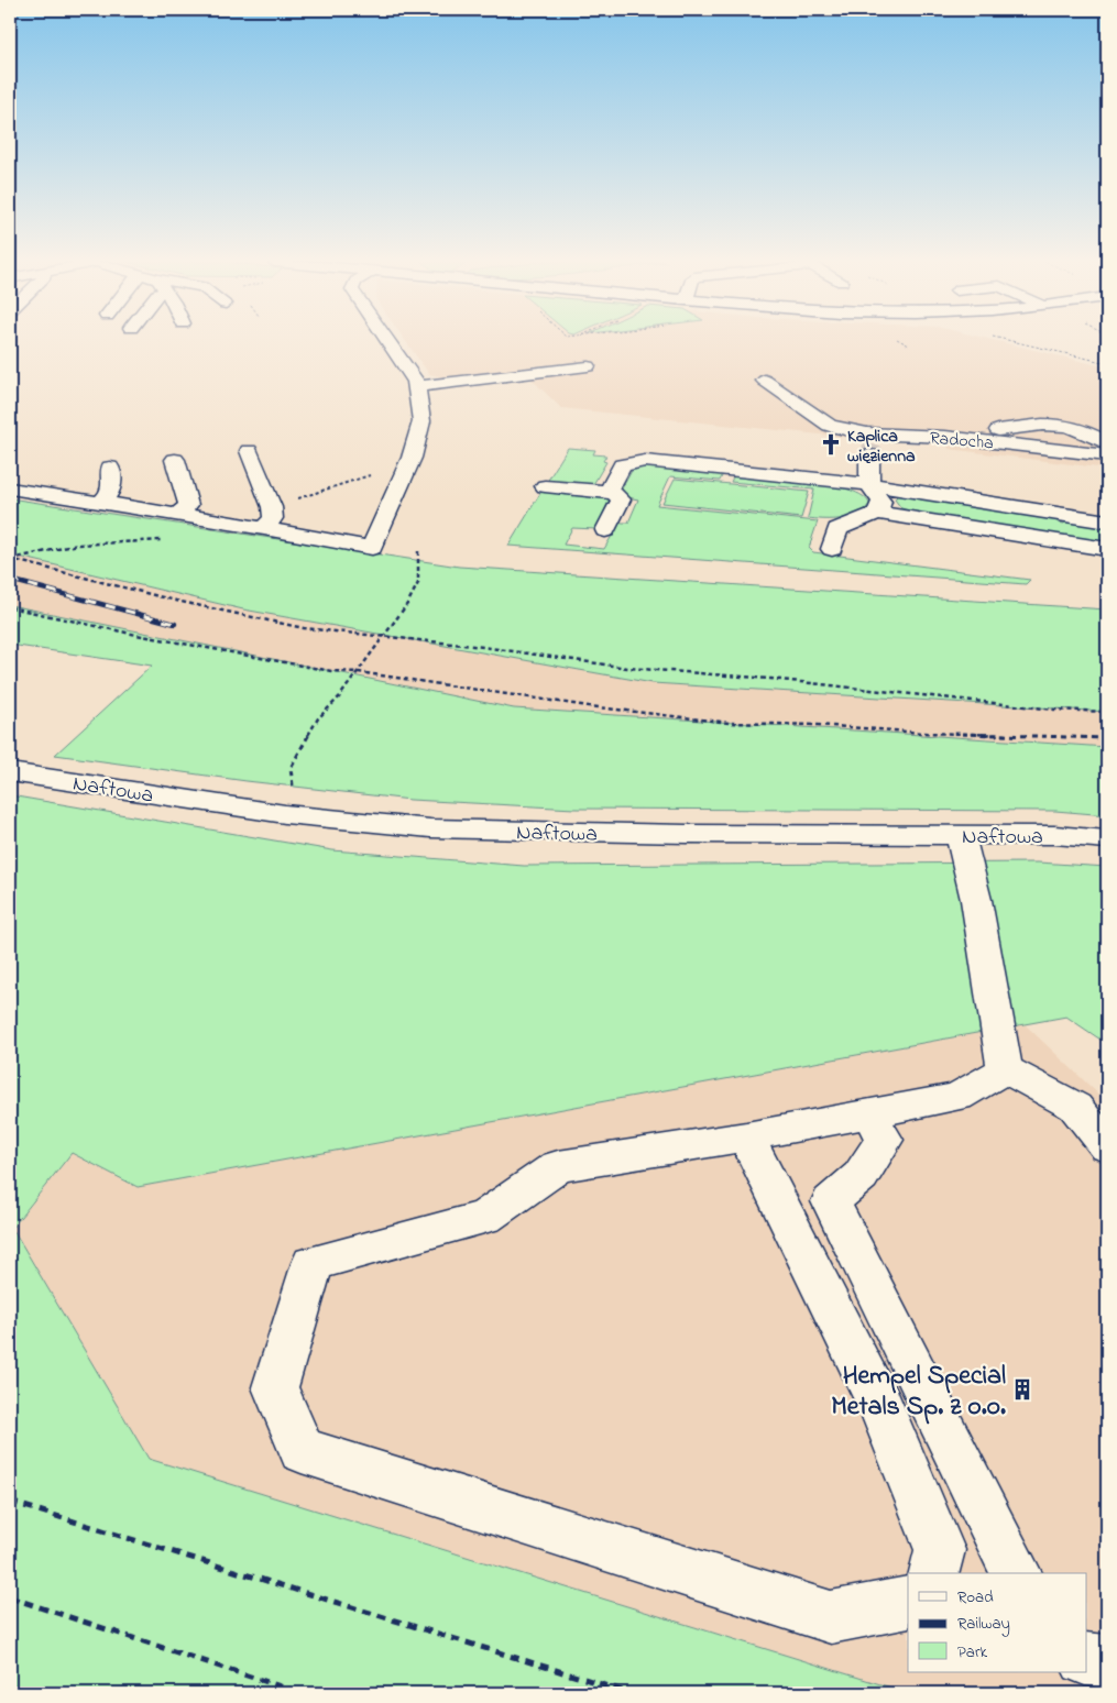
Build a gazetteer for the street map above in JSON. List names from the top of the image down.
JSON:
{
  "streets": {
    "street": ["Radocha", "Naftowa"]
  },
  "places": {
    "church": ["Kaplica więzienna"],
    "building": ["Hempel Special Metals Sp. z o.o."]
  },
  "legend": ["Road", "Railway", "Park"]
}
